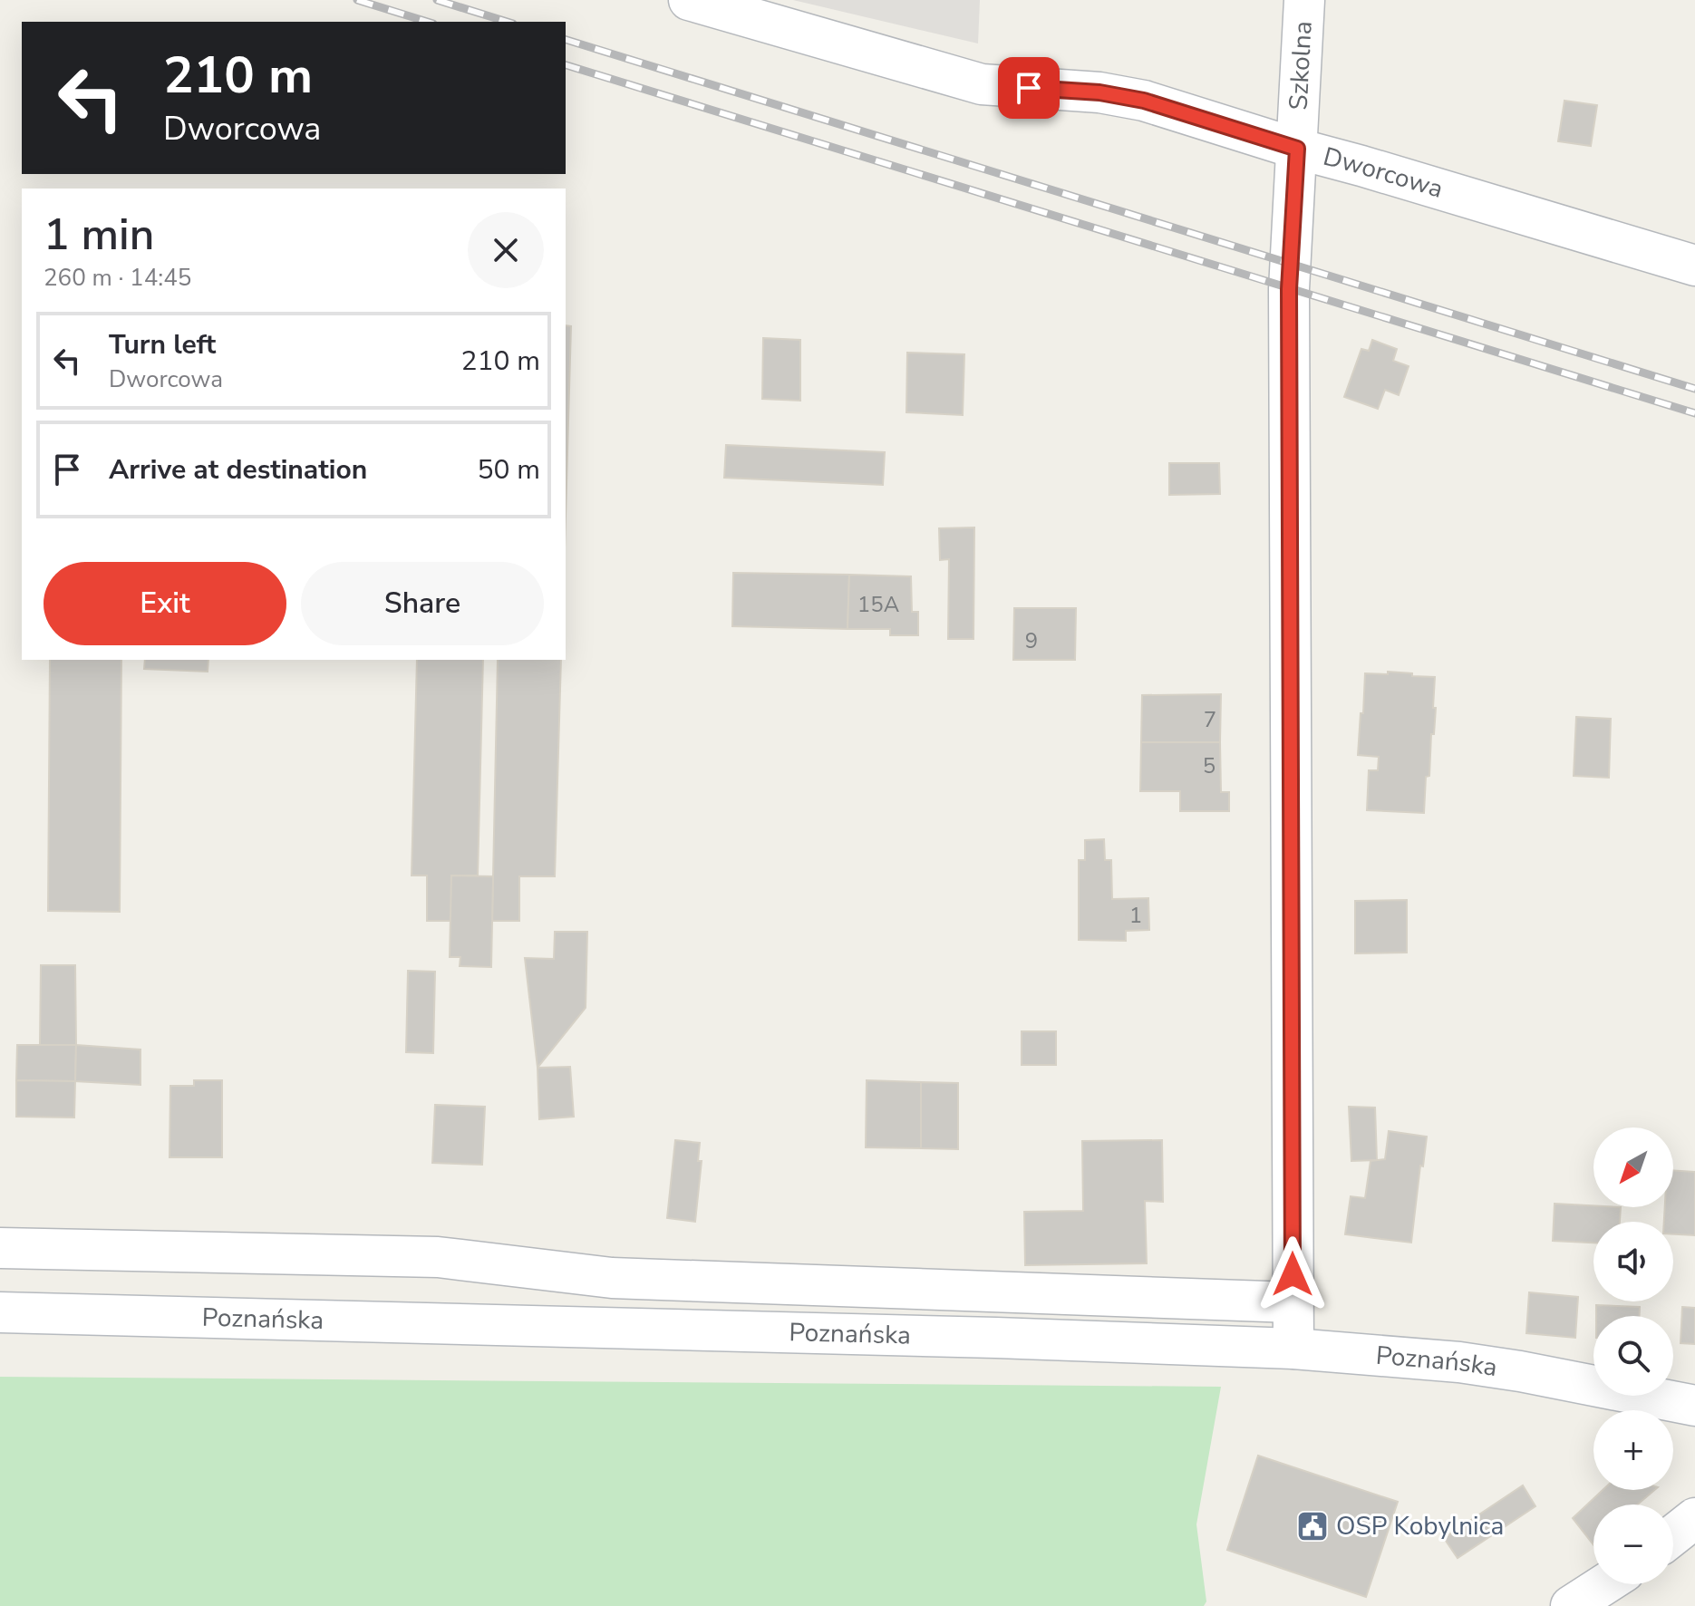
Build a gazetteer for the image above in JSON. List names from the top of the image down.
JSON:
{
  "streets": {
    "street": ["Szkolna", "Dworcowa", "Poznańska"]
  },
  "crossings": [
    ["Szkolna", "Dworcowa"],
    ["Szkolna", "Poznańska"]
  ],
  "places": {
    "public building": ["OSP Kobylnica"]
  },
  "house_numbers": [
    "15A",
    "9",
    "7",
    "5",
    "1"
  ],
  "north": "bottom left",
  "page": {
    "turn": ["210 m", "Dworcowa"],
    "heading": ["1 min", "260 m · 14:45"],
    "list": [
      {
        "name": "Turn left",
        "note": "Dworcowa",
        "value": "210 m"
      },
      {
        "name": "Arrive at destination",
        "value": "50 m"
      }
    ],
    "buttons": ["Exit", "Share"],
    "map_buttons": ["+", "−"]
  }
}
